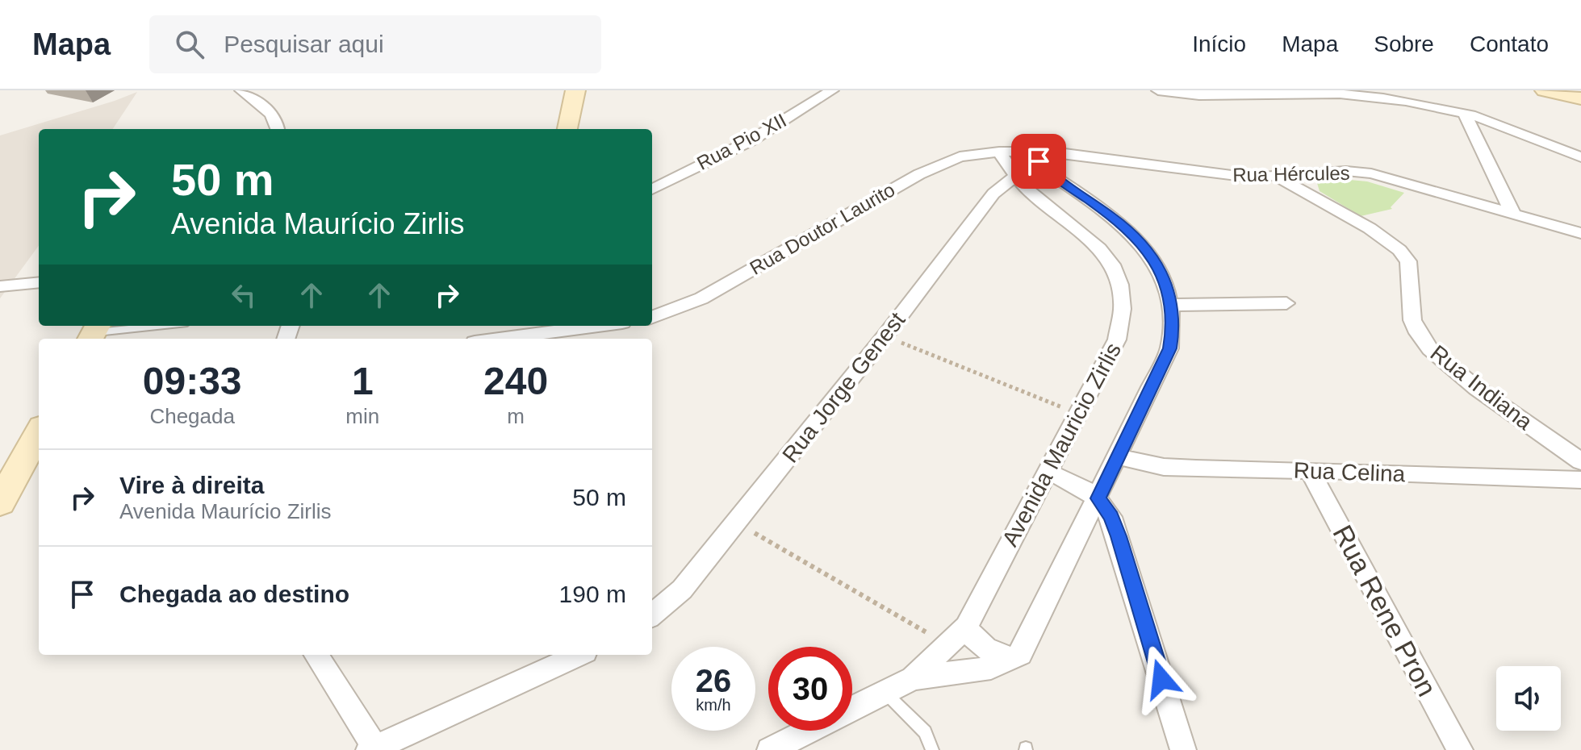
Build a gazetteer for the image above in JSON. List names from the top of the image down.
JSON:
{
  "streets": {
    "street": [
      "Rua Pio XII",
      "Rua Hércules",
      "Rua Doutor Laurito",
      "Rua Jorge Genest",
      "Rua Indiana",
      "Avenida Mauricio Zirlis",
      "Rua Celina",
      "Rua Rene Pron"
    ]
  },
  "crossings": [
    ["Rua Hércules", "Rua Doutor Laurito"],
    ["Rua Hércules", "Rua Jorge Genest"],
    ["Rua Hércules", "Rua Indiana"],
    ["Rua Doutor Laurito", "Rua Jorge Genest"],
    ["Rua Doutor Laurito", "Avenida Mauricio Zirlis"],
    ["Rua Jorge Genest", "Avenida Mauricio Zirlis"],
    ["Rua Celina", "Rua Rene Pron"]
  ],
  "page": {
    "header": "Mapa",
    "search": "Pesquisar aqui",
    "nav": [
      "Início",
      "Mapa",
      "Sobre",
      "Contato"
    ],
    "turn": ["50 m", "Avenida Maurício Zirlis"],
    "eta": [
      "09:33",
      "Chegada",
      "1",
      "min",
      "240",
      "m"
    ],
    "list": [
      {
        "name": "Vire à direita",
        "note": "Avenida Maurício Zirlis",
        "value": "50 m"
      },
      {
        "name": "Chegada ao destino",
        "value": "190 m"
      }
    ],
    "speed": "26 km/h",
    "limit": "30"
  }
}
